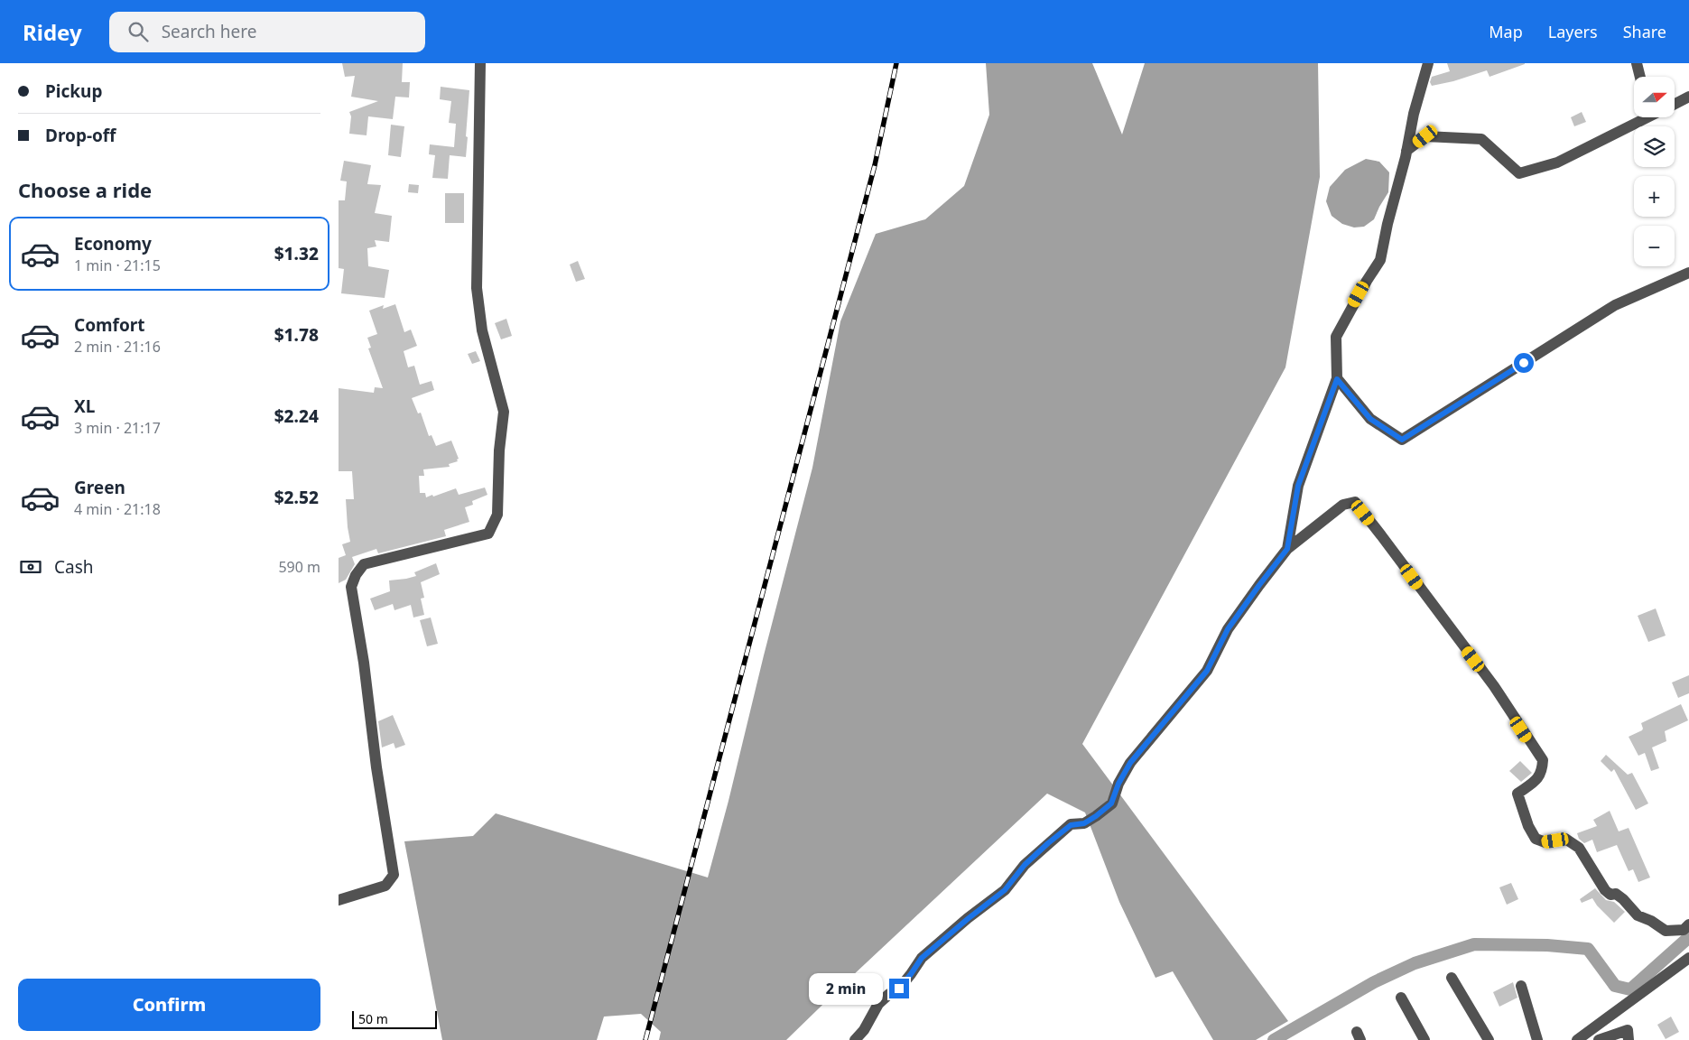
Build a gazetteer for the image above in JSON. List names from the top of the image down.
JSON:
{
  "scale_bar": "50 m",
  "north": "right",
  "page": {
    "header": "Ridey",
    "search": "Search here",
    "nav": ["Map", "Layers", "Share"],
    "banner": ["Pickup", "Drop-off"],
    "map_buttons": ["+", "−"],
    "heading": "Choose a ride",
    "list": [
      {
        "name": "Economy",
        "note": "1 min · 21:15",
        "value": "$1.32"
      },
      {
        "name": "Comfort",
        "note": "2 min · 21:16",
        "value": "$1.78"
      },
      {
        "name": "XL",
        "note": "3 min · 21:17",
        "value": "$2.24"
      },
      {
        "name": "Green",
        "note": "4 min · 21:18",
        "value": "$2.52"
      }
    ],
    "pay": ["Cash", "590 m"],
    "buttons": "Confirm",
    "bubble": "2 min",
    "scale": "50 m"
  }
}
